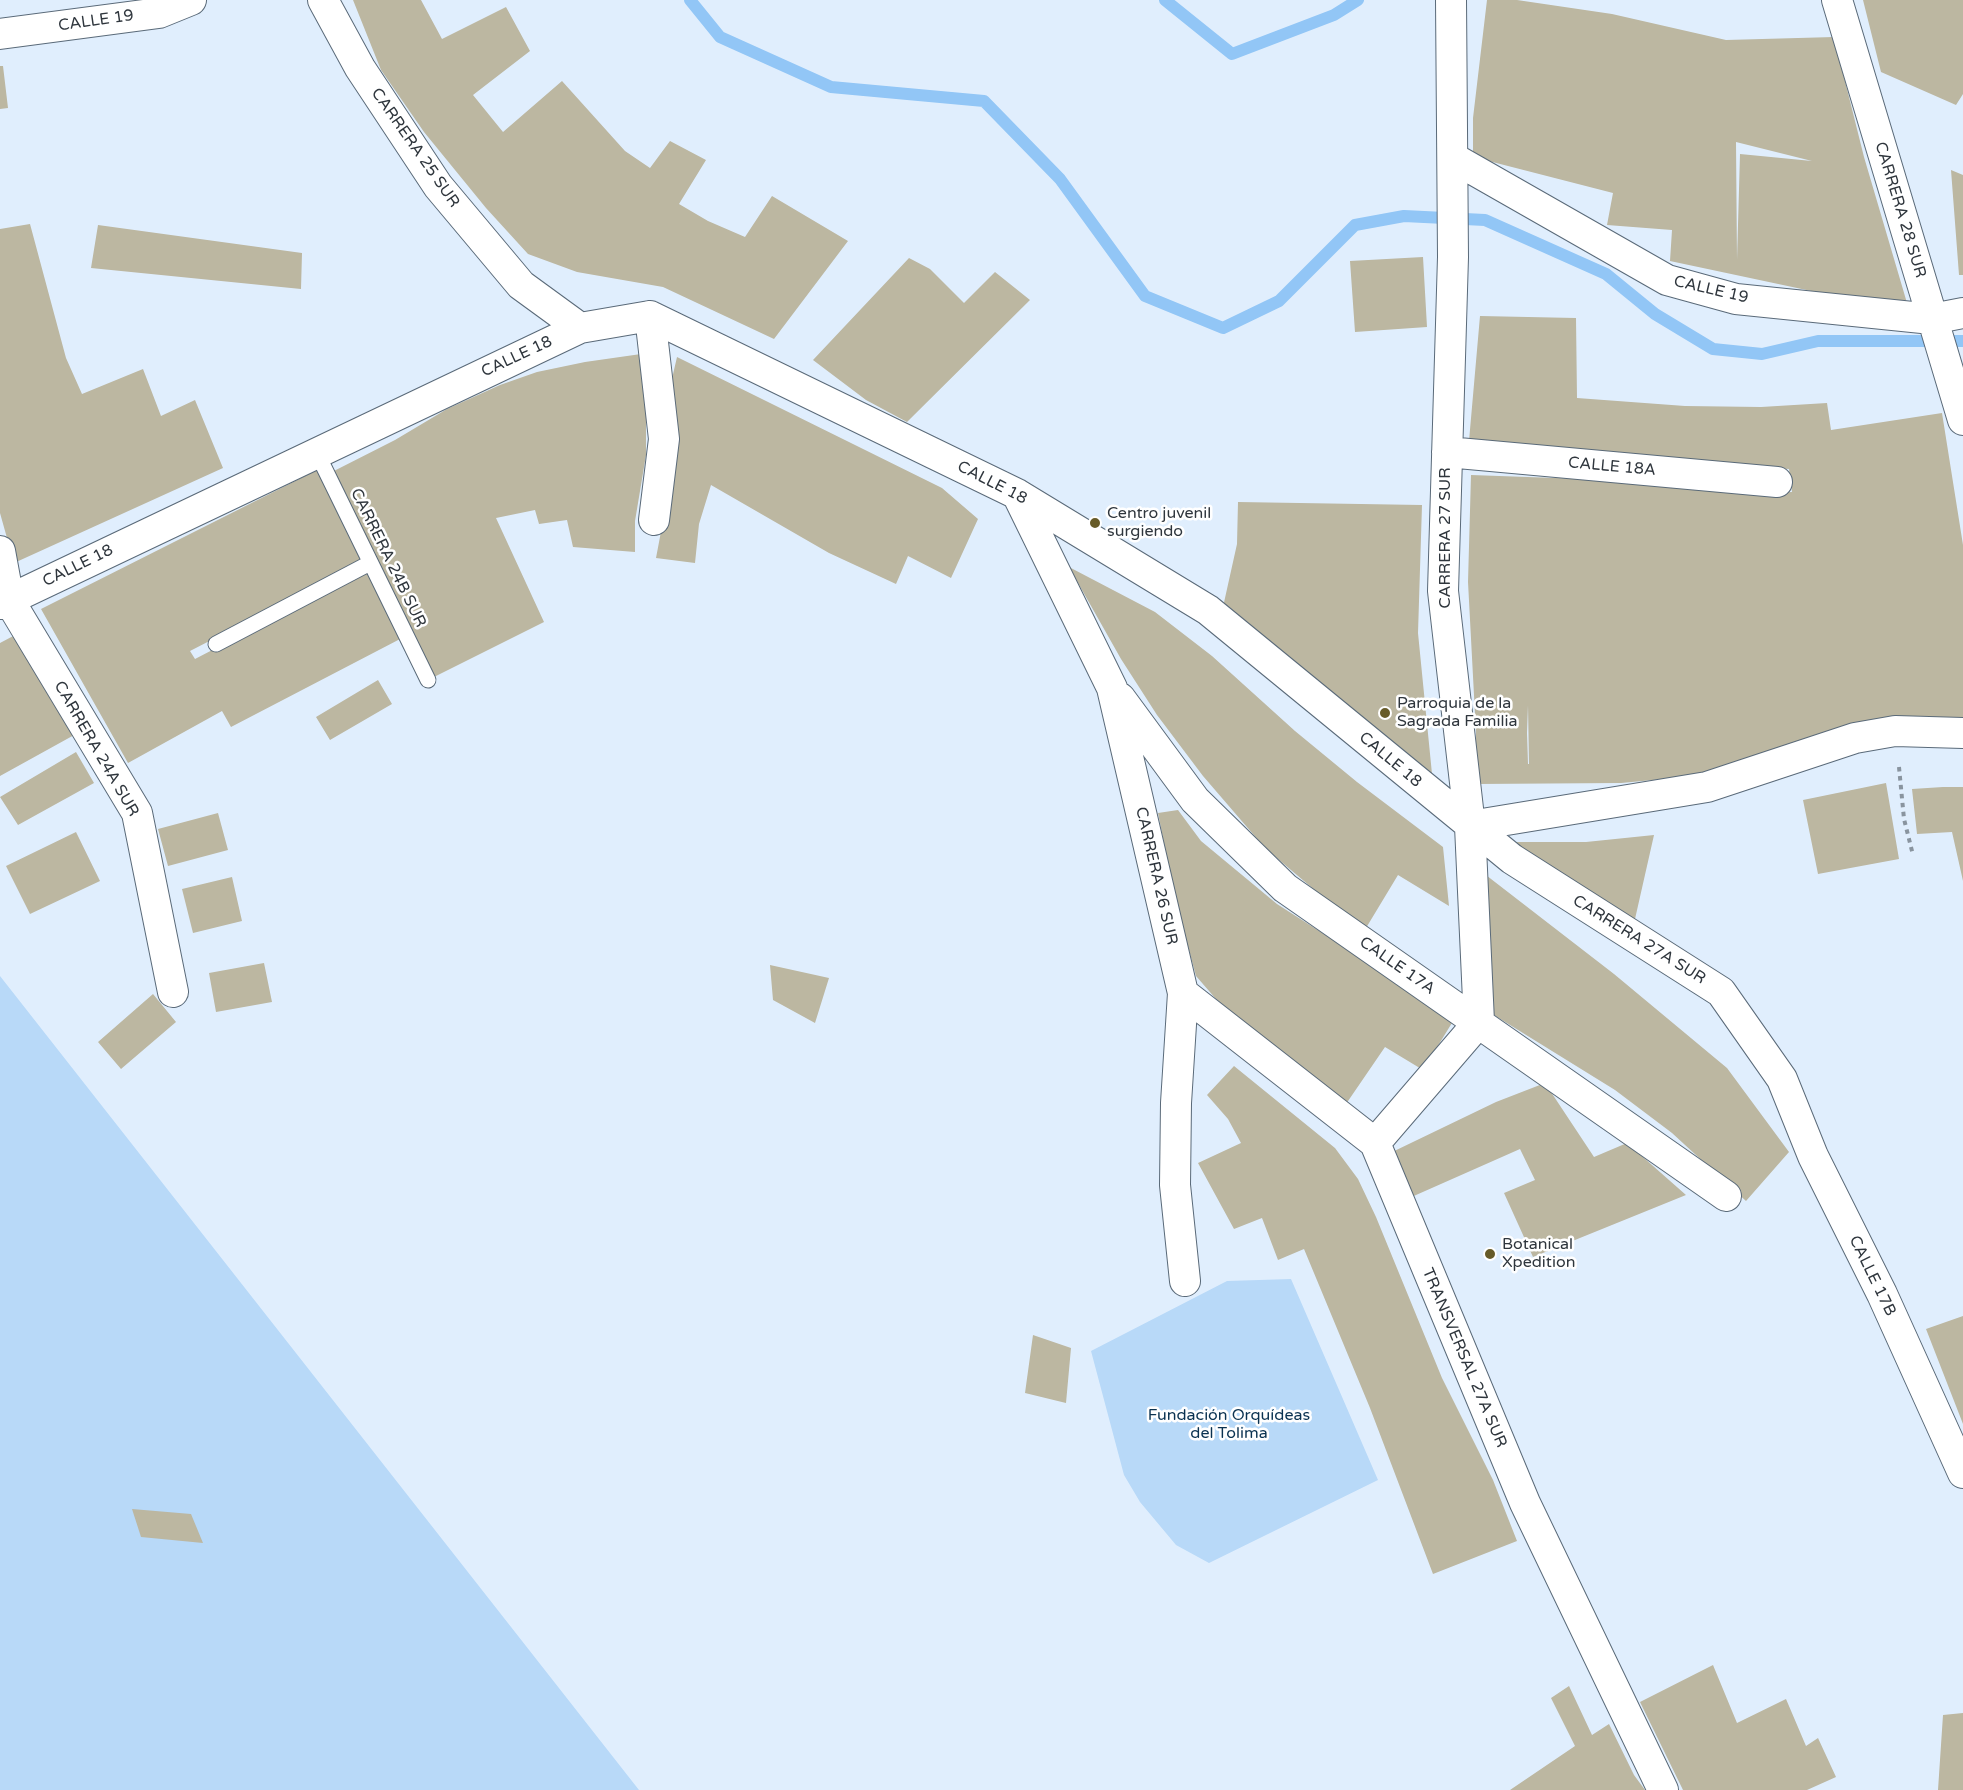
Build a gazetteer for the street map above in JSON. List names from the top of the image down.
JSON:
{
  "streets": {
    "street": [
      "CALLE 19",
      "CARRERA 25 SUR",
      "CARRERA 28 SUR",
      "CALLE 18",
      "CALLE 18A",
      "CARRERA 27 SUR",
      "CARRERA 24A SUR",
      "CARRERA 26 SUR",
      "CARRERA 27A SUR",
      "CALLE 17A",
      "CALLE 17B",
      "TRANSVERSAL 27A SUR"
    ],
    "lane": ["CARRERA 24B SUR"]
  },
  "crossings": [
    ["CALLE 19", "CARRERA 28 SUR"],
    ["CALLE 19", "CARRERA 27 SUR"],
    ["CARRERA 25 SUR", "CALLE 18"],
    ["CALLE 18", "CARRERA 27 SUR"],
    ["CALLE 18", "CARRERA 24B SUR"],
    ["CALLE 18", "CARRERA 24A SUR"],
    ["CALLE 18", "CARRERA 26 SUR"],
    ["CALLE 18", "CARRERA 27A SUR"],
    ["CALLE 18A", "CARRERA 27 SUR"],
    ["CARRERA 27 SUR", "CARRERA 27A SUR"],
    ["CARRERA 27 SUR", "CALLE 17A"],
    ["CARRERA 26 SUR", "CALLE 17A"],
    ["CARRERA 26 SUR", "TRANSVERSAL 27A SUR"],
    ["CARRERA 27A SUR", "CALLE 17B"]
  ],
  "parks": ["Fundación Orquídeas del Tolima"],
  "places": ["Centro juvenil surgiendo", "Parroquia de la Sagrada Familia", "Botanical Xpedition"]
}
